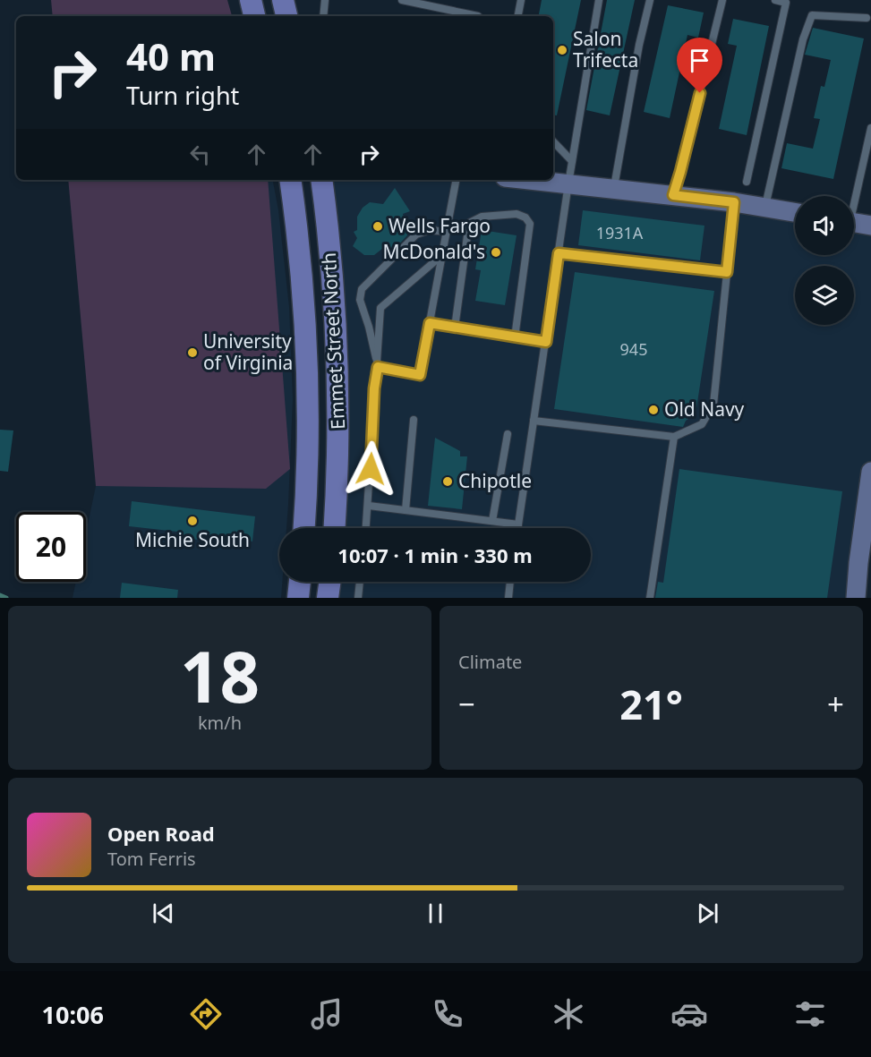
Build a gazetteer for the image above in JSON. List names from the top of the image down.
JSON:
{
  "streets": {
    "main road": ["Emmet Street North"]
  },
  "places": [
    "Salon Trifecta",
    "Wells Fargo",
    "McDonald's",
    "University of Virginia",
    "Old Navy",
    "Chipotle",
    "Michie South"
  ],
  "house_numbers": ["1931A", "945"],
  "page": {
    "turn": ["40 m", "Turn right"],
    "limit": "20",
    "trip": "10:07 · 1 min · 330 m",
    "tile": [
      ["18", "km/h"],
      "Climate"
    ],
    "heat": ["−", "21°", "+"],
    "song": ["Open Road", "Tom Ferris"],
    "tabs": "10:06"
  }
}
